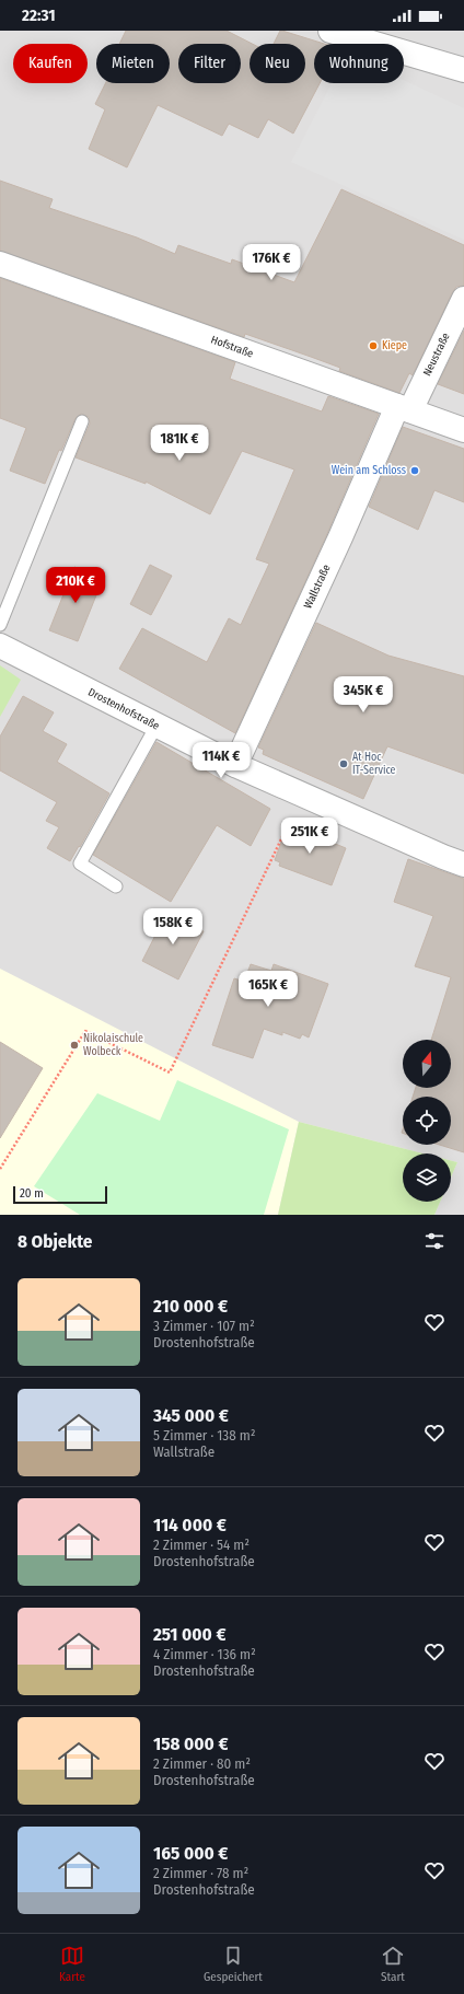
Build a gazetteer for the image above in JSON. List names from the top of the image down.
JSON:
{
  "streets": {
    "street": [
      "Hofstraße",
      "Neustraße",
      "Wallstraße",
      "Drostenhofstraße"
    ]
  },
  "crossings": [
    ["Hofstraße", "Neustraße"],
    ["Hofstraße", "Wallstraße"],
    ["Neustraße", "Wallstraße"],
    ["Wallstraße", "Drostenhofstraße"]
  ],
  "places": [
    "Kiepe",
    "Wein am Schloss",
    "At Hoc IT-Service",
    "Nikolaischule Wolbeck"
  ],
  "scale_bar": "20 m",
  "north": "top",
  "page": {
    "status": "22:31",
    "chip": [
      "Kaufen",
      "Mieten",
      "Filter",
      "Neu",
      "Wohnung"
    ],
    "price": [
      "176K €",
      "181K €",
      "210K €",
      "345K €",
      "114K €",
      "251K €",
      "158K €",
      "165K €"
    ],
    "scale": "20 m",
    "heading": "8 Objekte",
    "list": [
      {
        "name": "210 000 €",
        "note": "3 Zimmer · 107 m² · Drostenhofstraße"
      },
      {
        "name": "345 000 €",
        "note": "5 Zimmer · 138 m² · Wallstraße"
      },
      {
        "name": "114 000 €",
        "note": "2 Zimmer · 54 m² · Drostenhofstraße"
      },
      {
        "name": "251 000 €",
        "note": "4 Zimmer · 136 m² · Drostenhofstraße"
      },
      {
        "name": "158 000 €",
        "note": "2 Zimmer · 80 m² · Drostenhofstraße"
      },
      {
        "name": "165 000 €",
        "note": "2 Zimmer · 78 m² · Drostenhofstraße"
      }
    ],
    "tabs": ["Karte", "Gespeichert", "Start"]
  }
}
